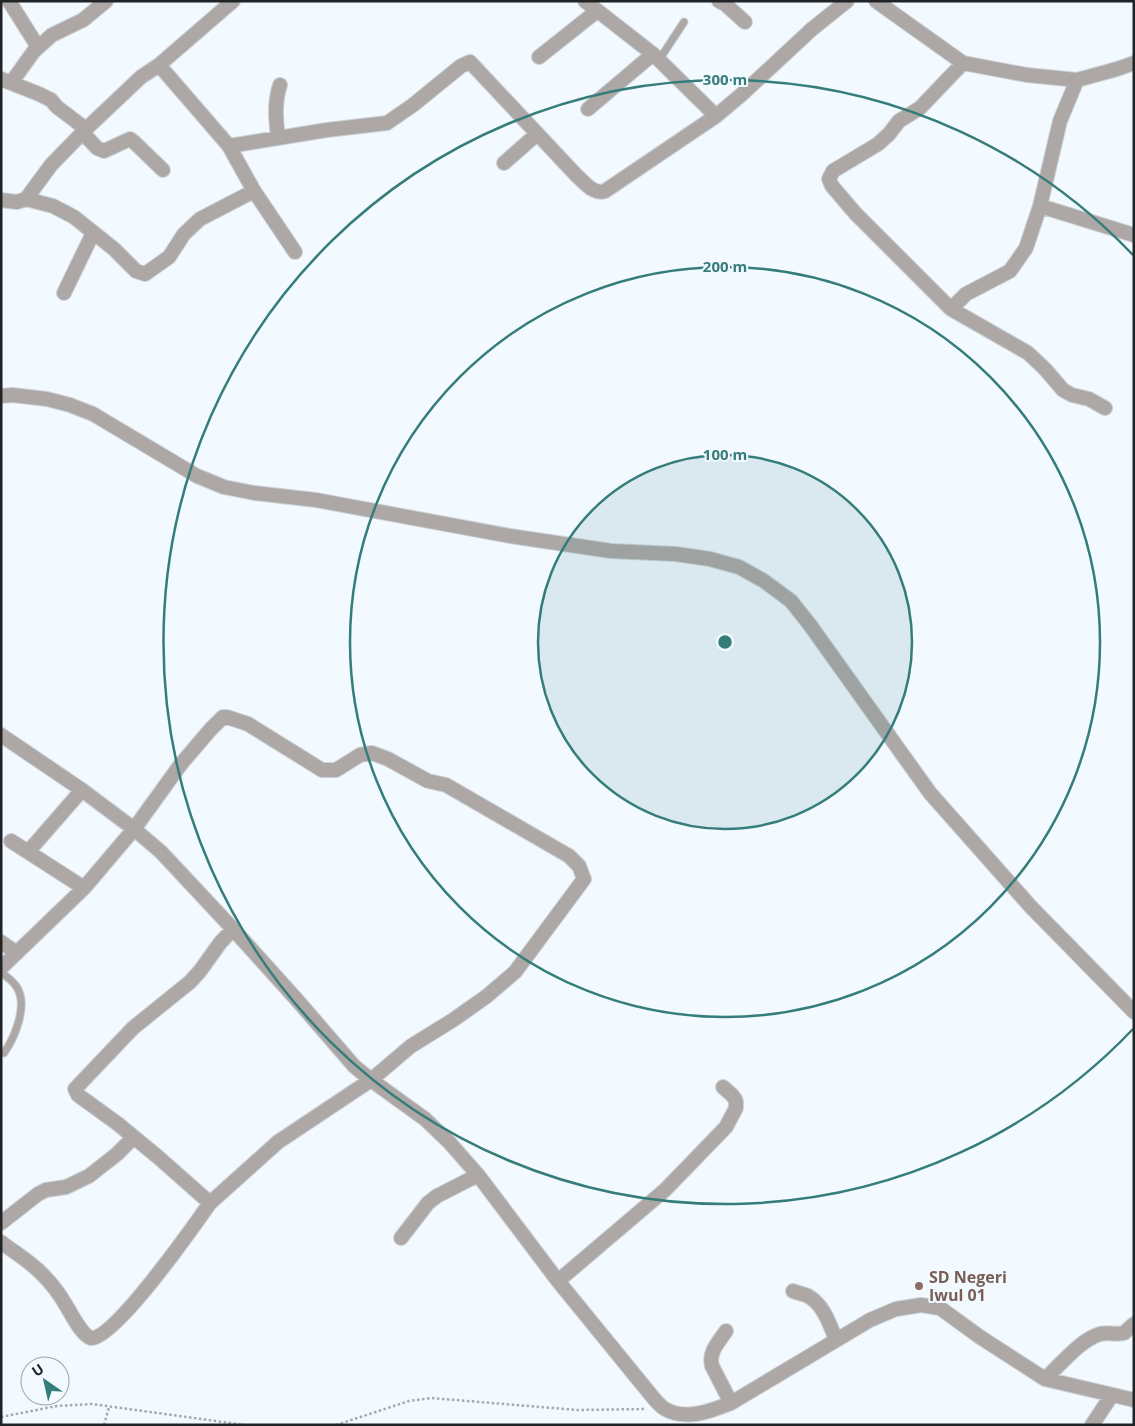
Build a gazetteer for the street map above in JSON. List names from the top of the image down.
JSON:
{
  "places": ["SD Negeri Iwul 01"],
  "north": "top left",
  "rings": ["300 m", "200 m", "100 m"]
}
